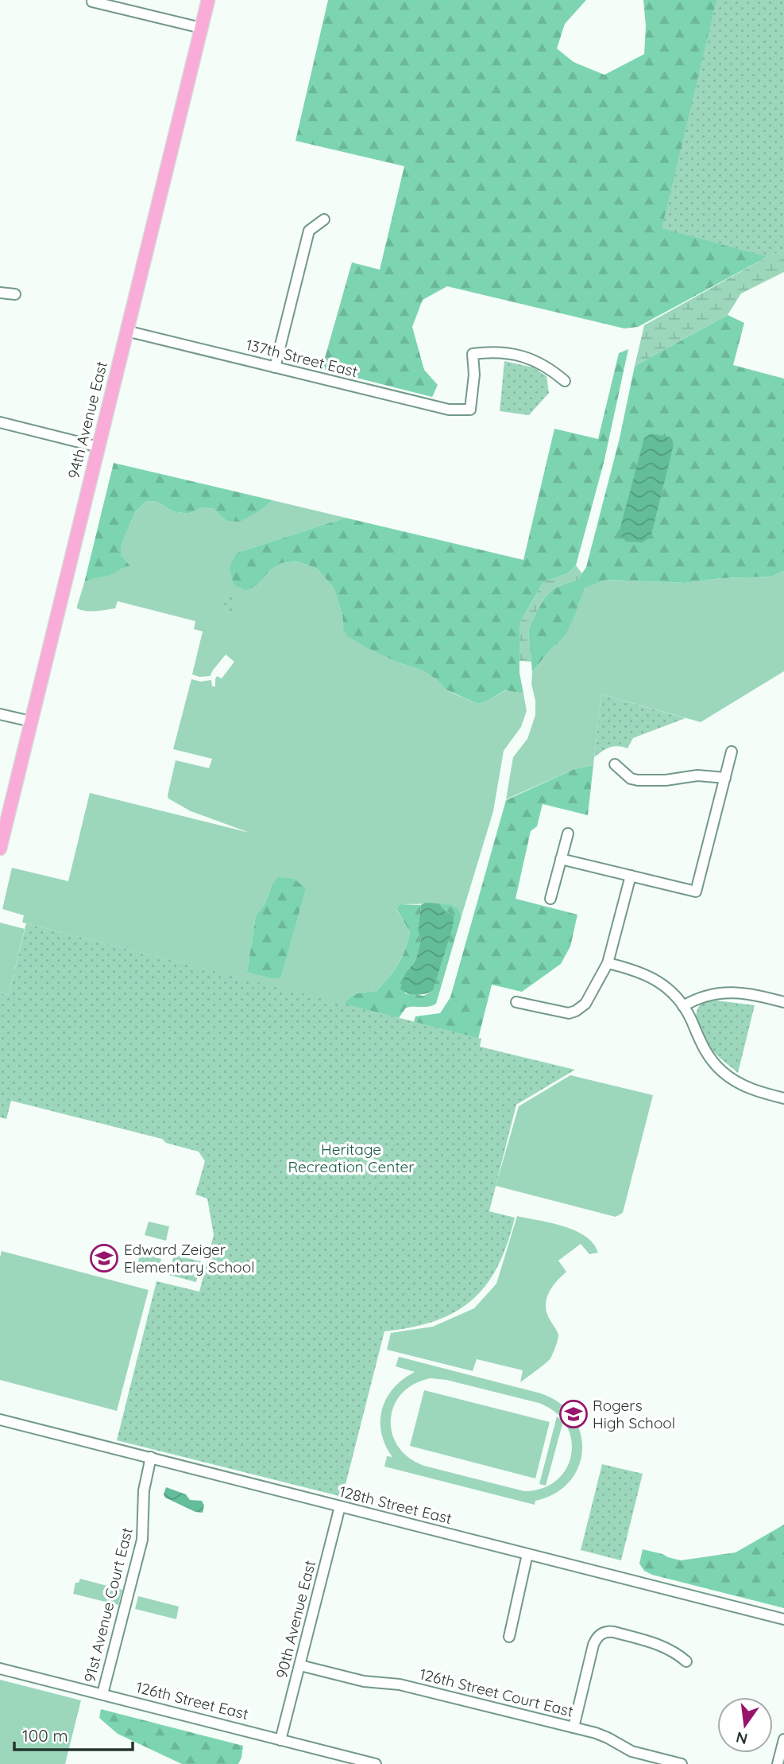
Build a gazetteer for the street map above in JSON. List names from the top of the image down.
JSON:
{
  "streets": {
    "main road": ["94th Avenue East"],
    "street": [
      "137th Street East",
      "128th Street East",
      "91st Avenue Court East",
      "90th Avenue East",
      "126th Street Court East",
      "126th Street East"
    ]
  },
  "crossings": [
    ["137th Street East", "94th Avenue East"],
    ["128th Street East", "91st Avenue Court East"],
    ["128th Street East", "90th Avenue East"],
    ["91st Avenue Court East", "126th Street East"],
    ["90th Avenue East", "126th Street Court East"],
    ["90th Avenue East", "126th Street East"]
  ],
  "parks": ["Heritage Recreation Center"],
  "places": {
    "school or university": ["Edward Zeiger Elementary School", "Rogers High School"]
  },
  "scale_bar": "100 m",
  "north": "bottom"
}
